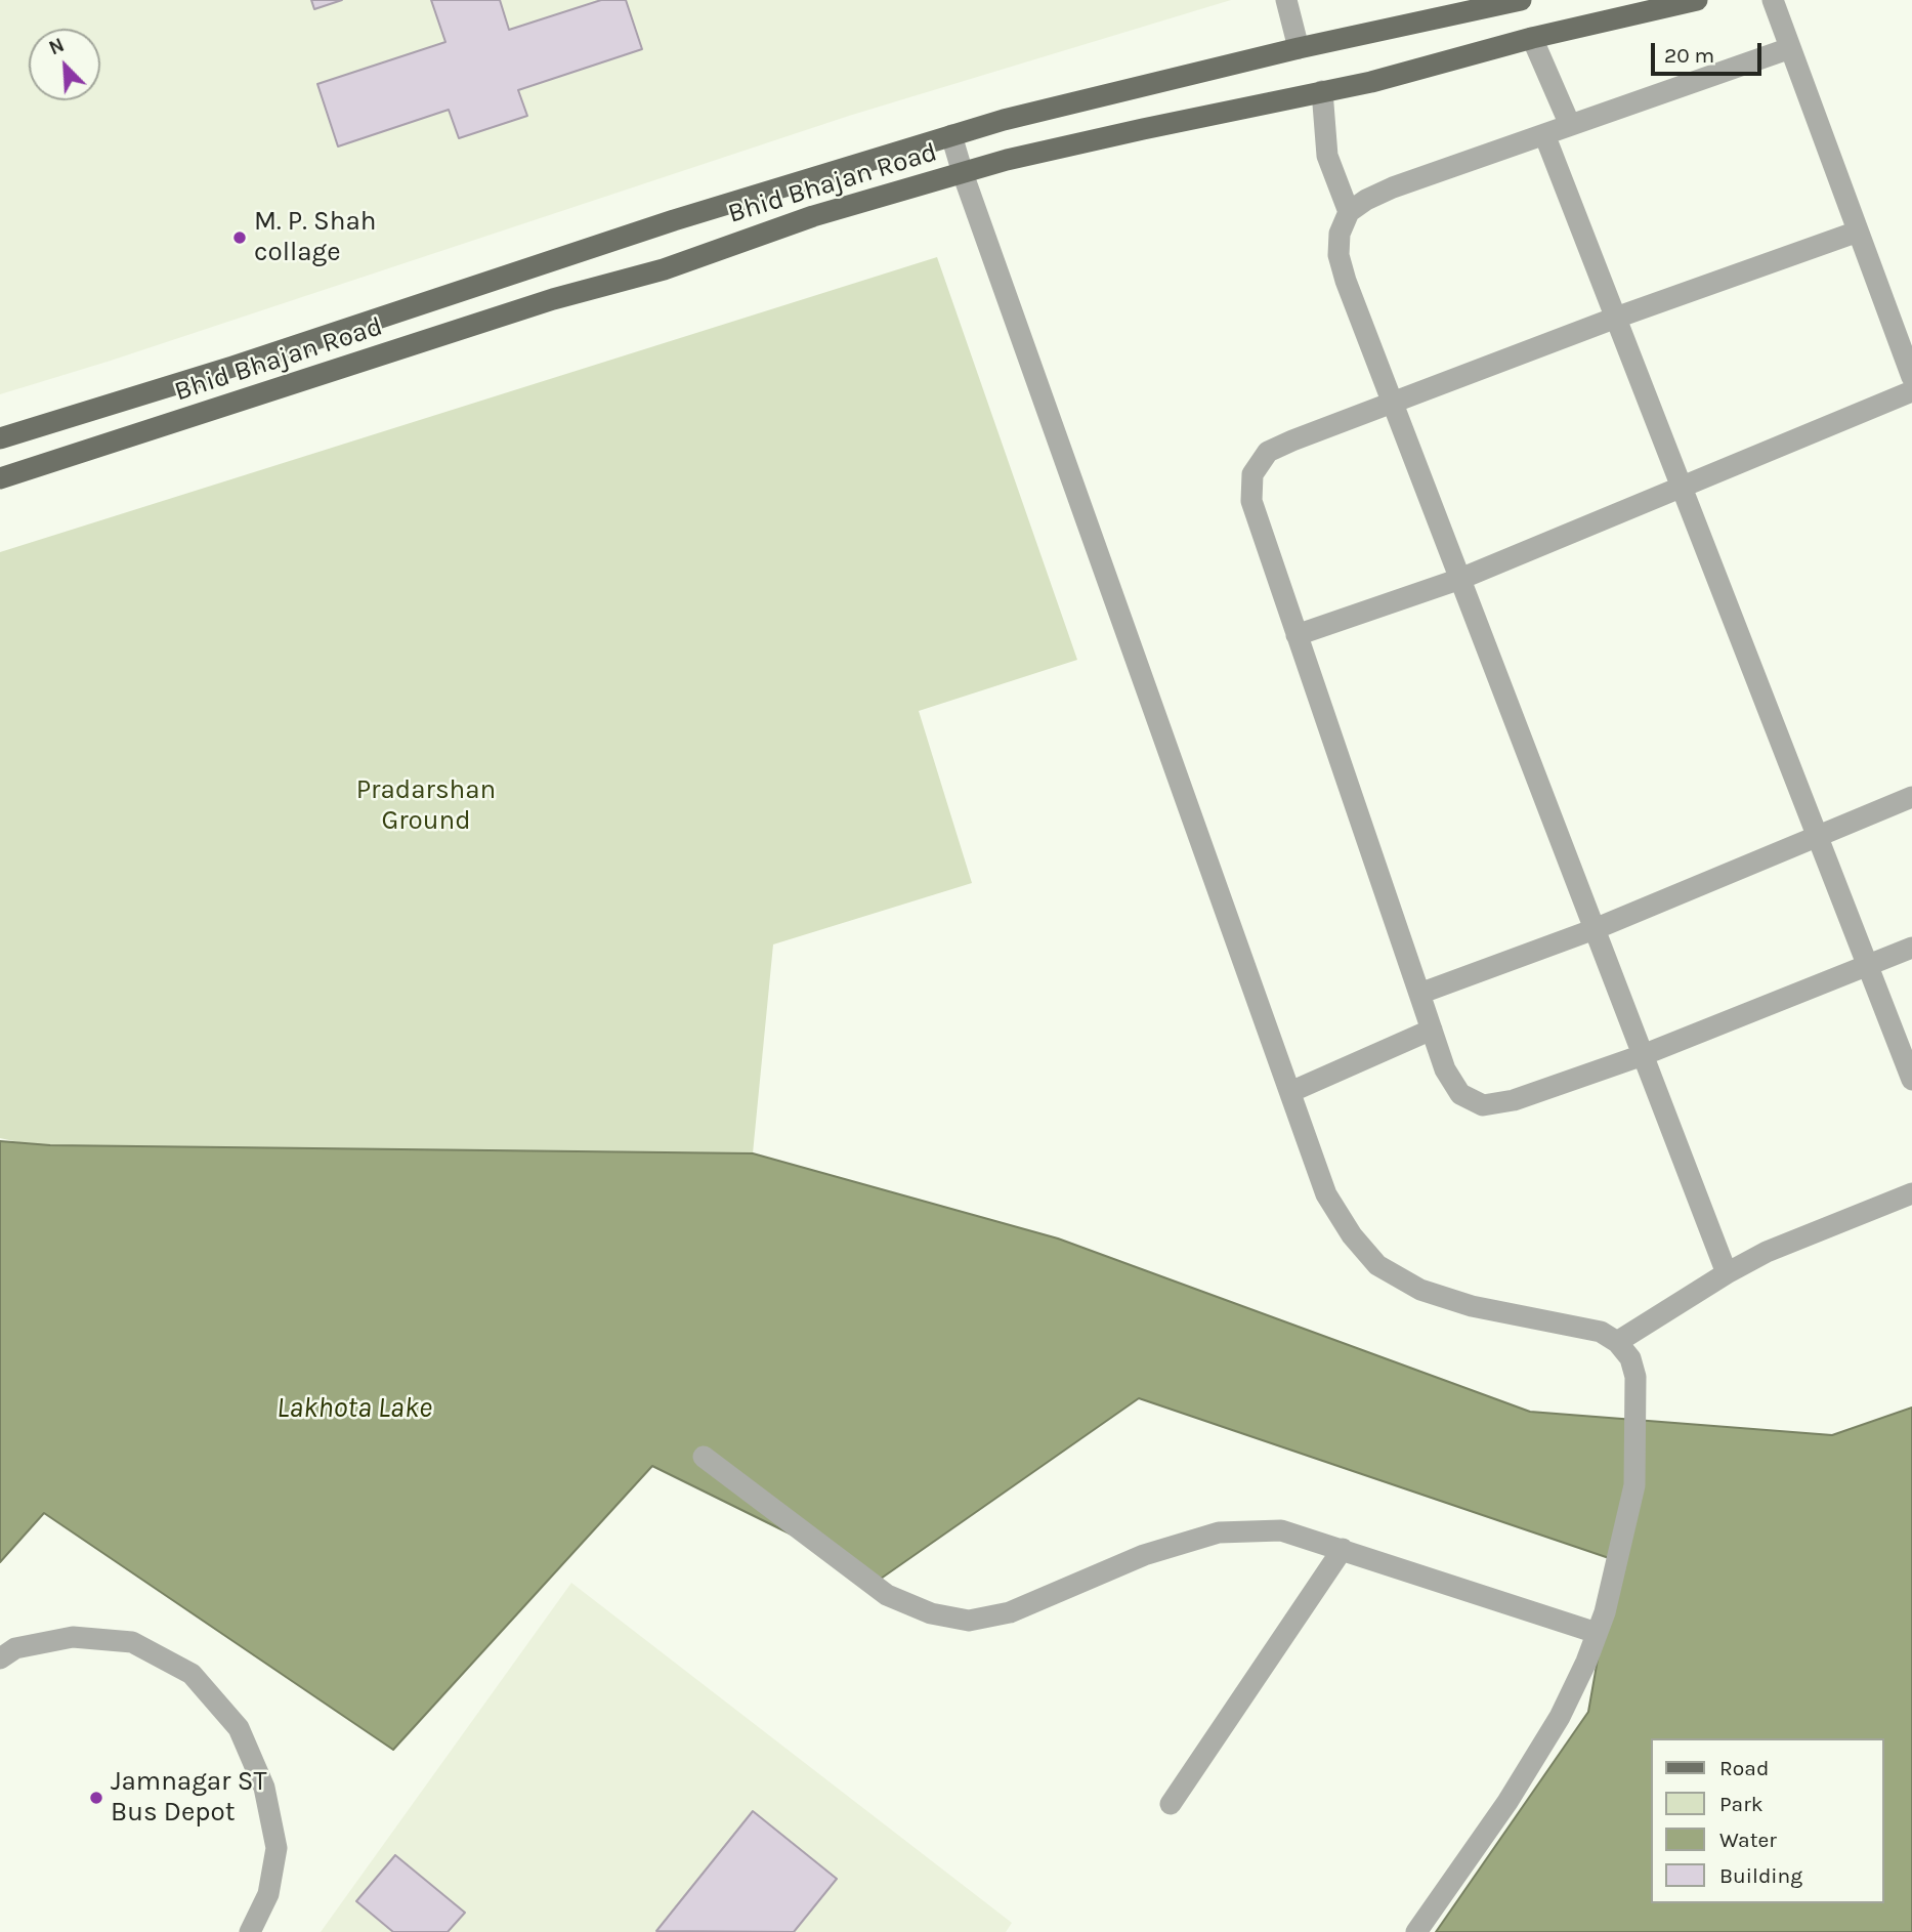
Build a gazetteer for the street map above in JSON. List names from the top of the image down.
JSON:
{
  "streets": {
    "main road": ["Bhid Bhajan Road"]
  },
  "water": ["Lakhota Lake"],
  "parks": ["Pradarshan Ground"],
  "places": ["M. P. Shah collage", "Jamnagar ST Bus Depot"],
  "legend": [
    "Road",
    "Park",
    "Water",
    "Building"
  ],
  "scale_bar": "20 m",
  "north": "top left"
}
